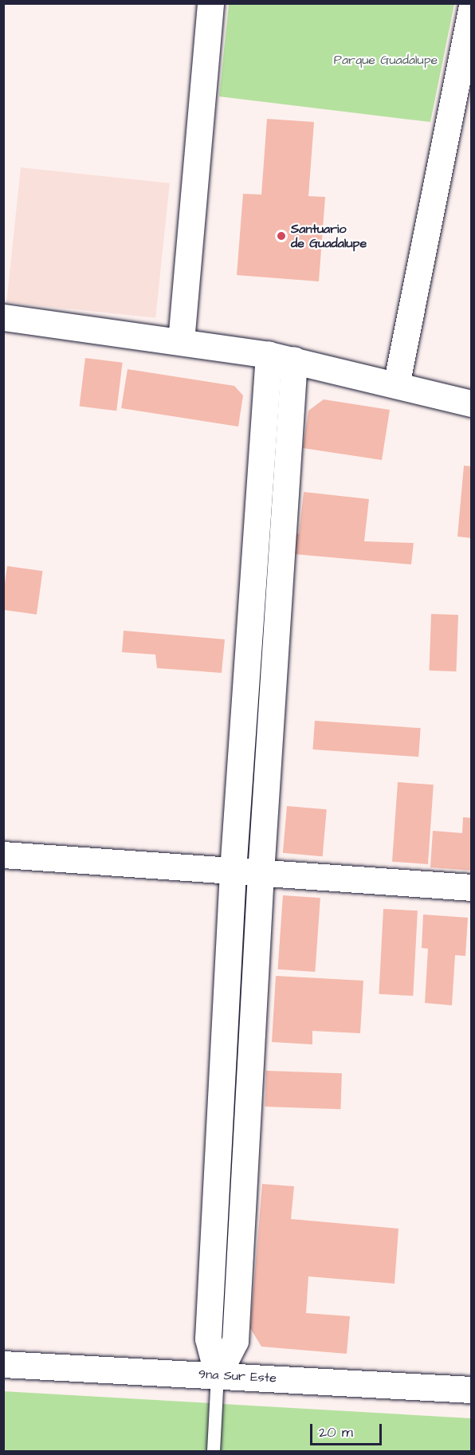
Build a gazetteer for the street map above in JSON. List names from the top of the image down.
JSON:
{
  "streets": {
    "street": ["9na Sur Este"]
  },
  "parks": ["Parque Guadalupe"],
  "places": ["Santuario de Guadalupe"],
  "scale_bar": "20 m"
}
